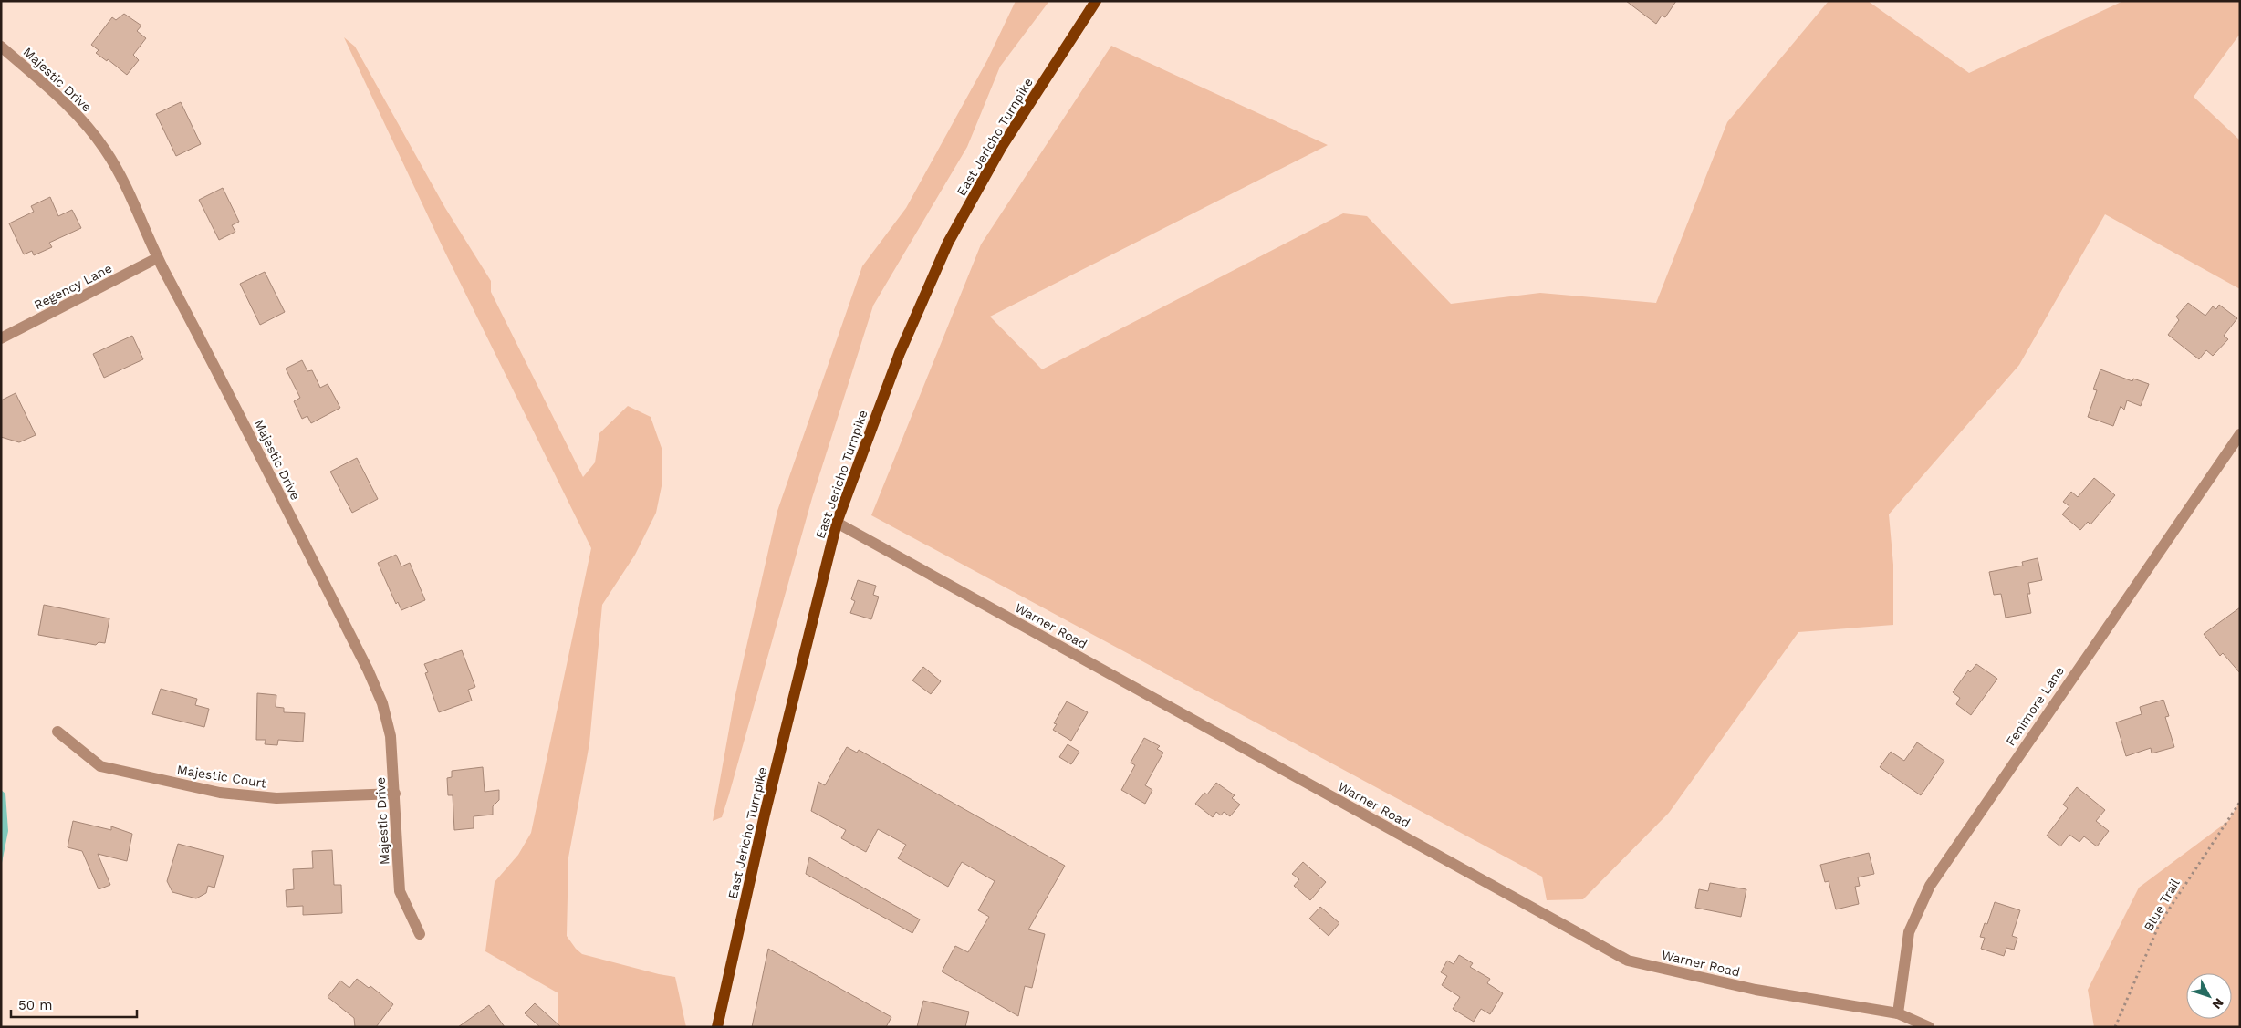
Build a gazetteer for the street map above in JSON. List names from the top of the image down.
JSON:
{
  "streets": {
    "main road": ["East Jericho Turnpike"],
    "street": [
      "Majestic Drive",
      "Regency Lane",
      "Warner Road",
      "Fenimore Lane",
      "Majestic Court"
    ],
    "path": ["Blue Trail"]
  },
  "crossings": [
    ["Majestic Drive", "Regency Lane"],
    ["Majestic Drive", "Majestic Court"],
    ["East Jericho Turnpike", "Warner Road"],
    ["Warner Road", "Fenimore Lane"]
  ],
  "scale_bar": "50 m",
  "north": "bottom right"
}
